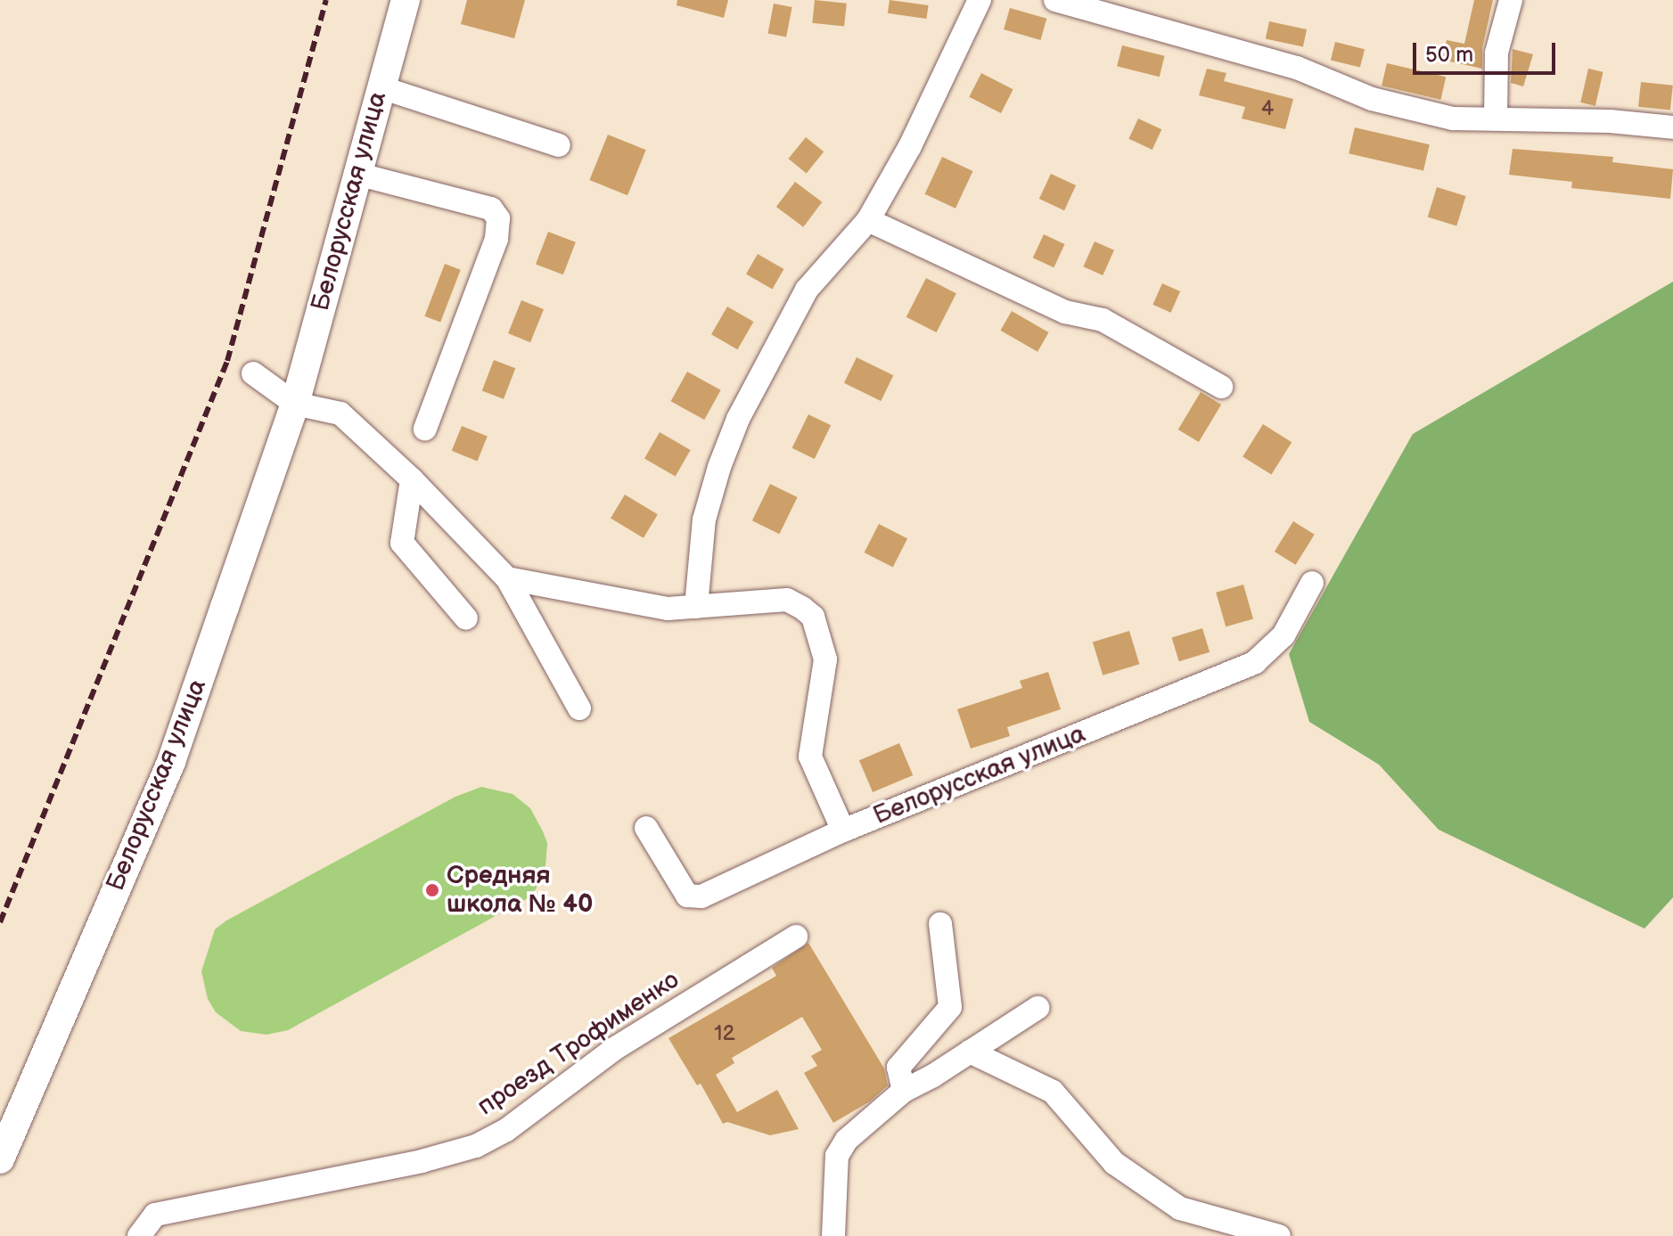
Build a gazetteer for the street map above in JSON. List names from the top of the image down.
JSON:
{
  "streets": {
    "main road": ["Белорусская улица"],
    "street": ["проезд Трофименко"]
  },
  "places": ["Средняя школа № 40"],
  "house_numbers": ["4", "12"],
  "scale_bar": "50 m"
}
